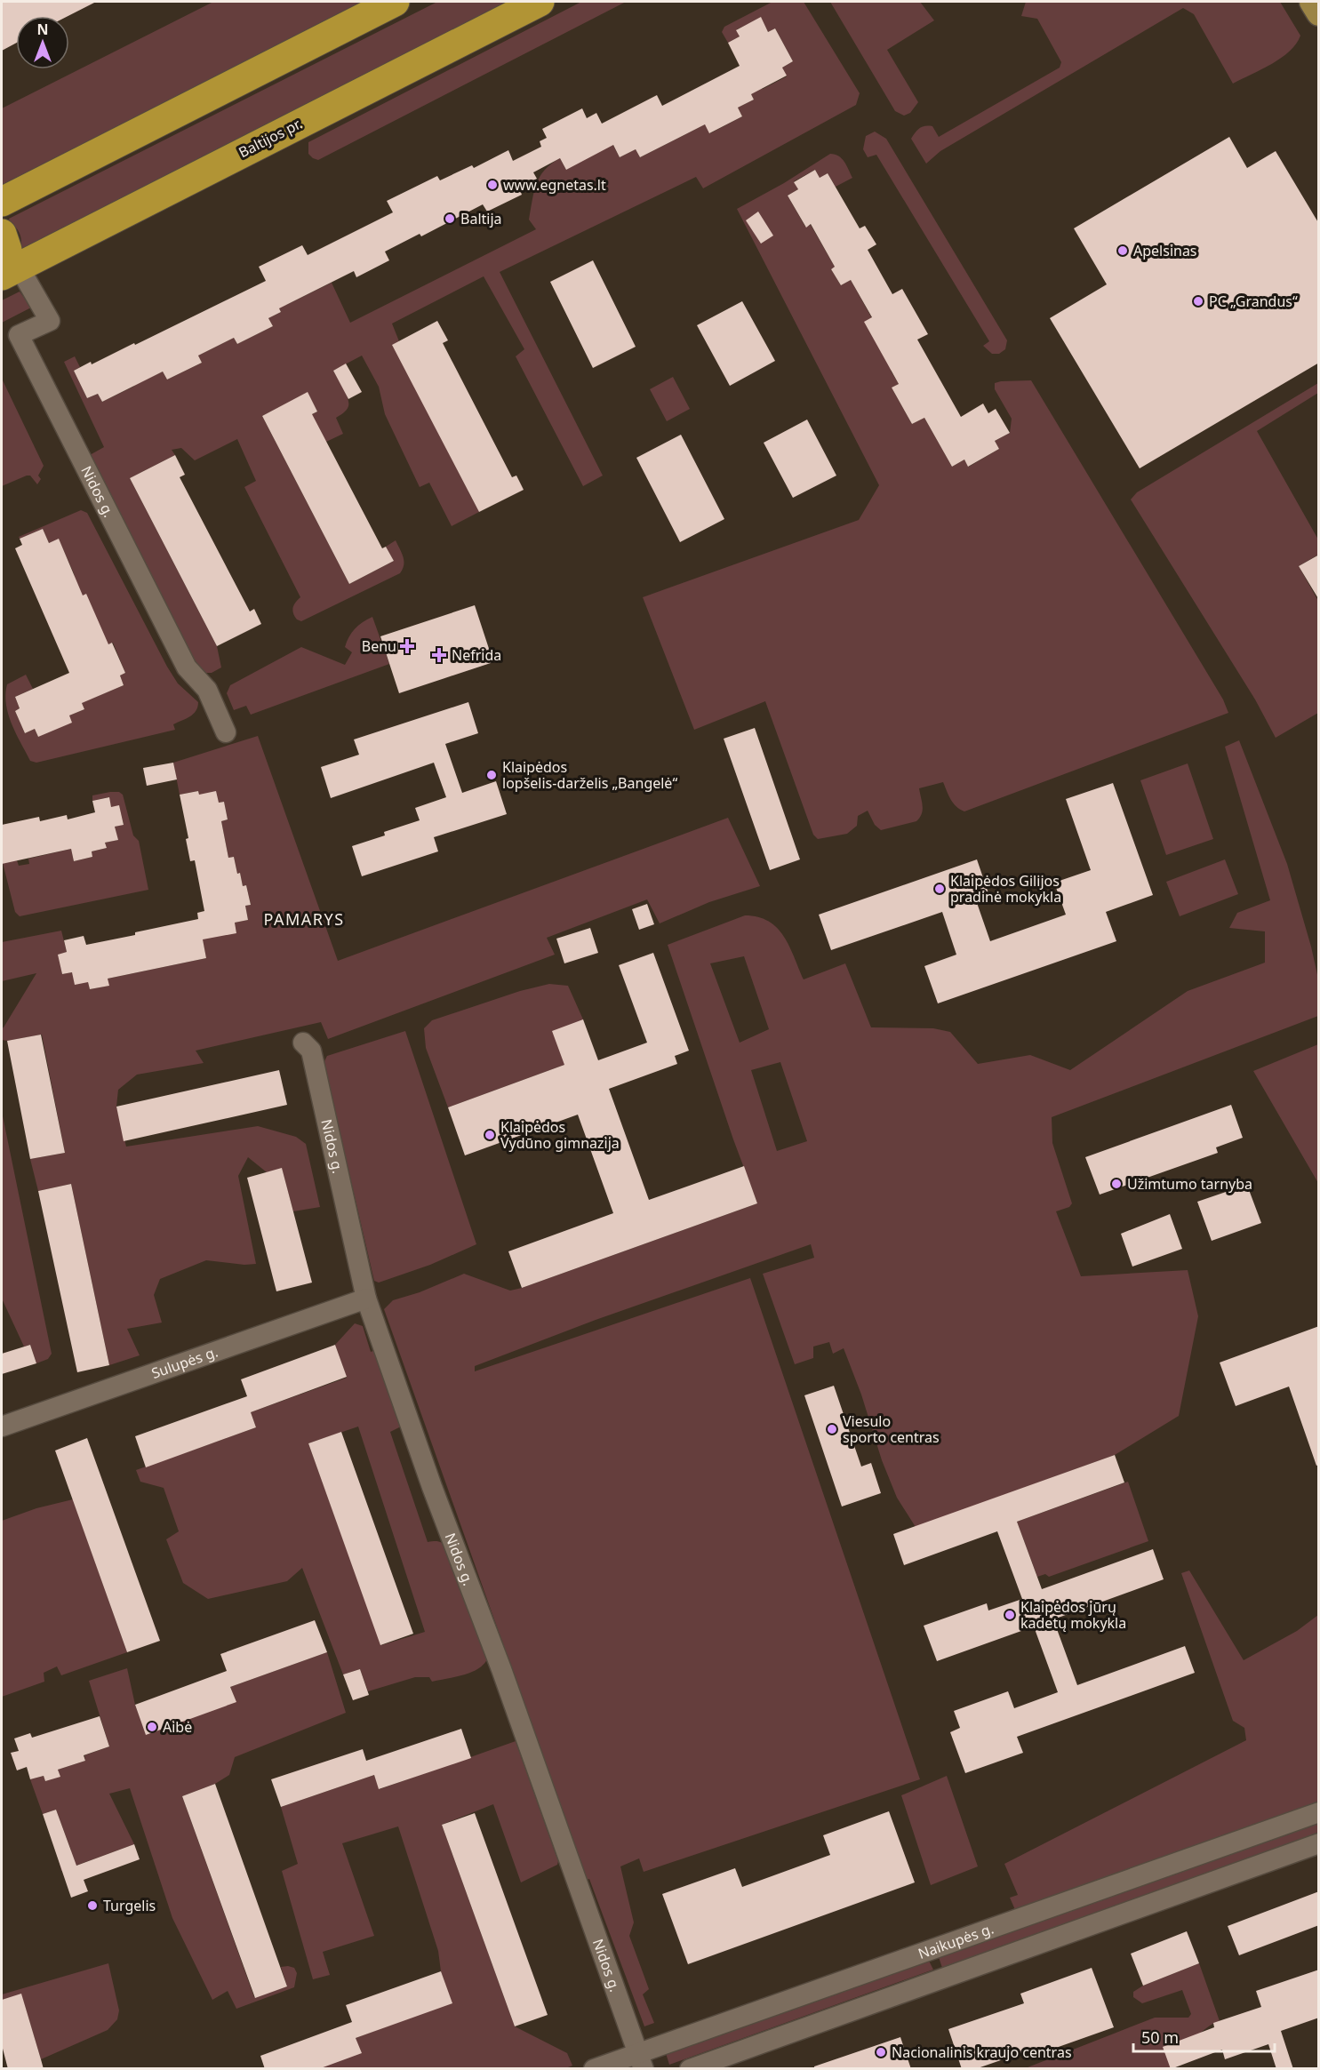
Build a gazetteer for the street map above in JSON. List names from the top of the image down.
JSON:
{
  "streets": {
    "highway": ["Baltijos pr."],
    "street": ["Nidos g.", "Sulupės g.", "Naikupės g."]
  },
  "crossings": [
    ["Baltijos pr.", "Nidos g."],
    ["Nidos g.", "Sulupės g."],
    ["Nidos g.", "Naikupės g."]
  ],
  "districts": ["PAMARYS"],
  "places": {
    "other": [
      "www.egnetas.lt",
      "Baltija",
      "Apelsinas",
      "PC „Grandus“",
      "Klaipėdos lopšelis-darželis „Bangelė“",
      "Klaipėdos Gilijos pradinė mokykla",
      "Klaipėdos Vydūno gimnazija",
      "Užimtumo tarnyba",
      "Viesulo sporto centras",
      "Klaipėdos jūrų kadetų mokykla",
      "Aibė",
      "Turgelis",
      "Nacionalinis kraujo centras"
    ],
    "health": ["Benu", "Nefrida"]
  },
  "scale_bar": "50 m",
  "north": "top"
}
